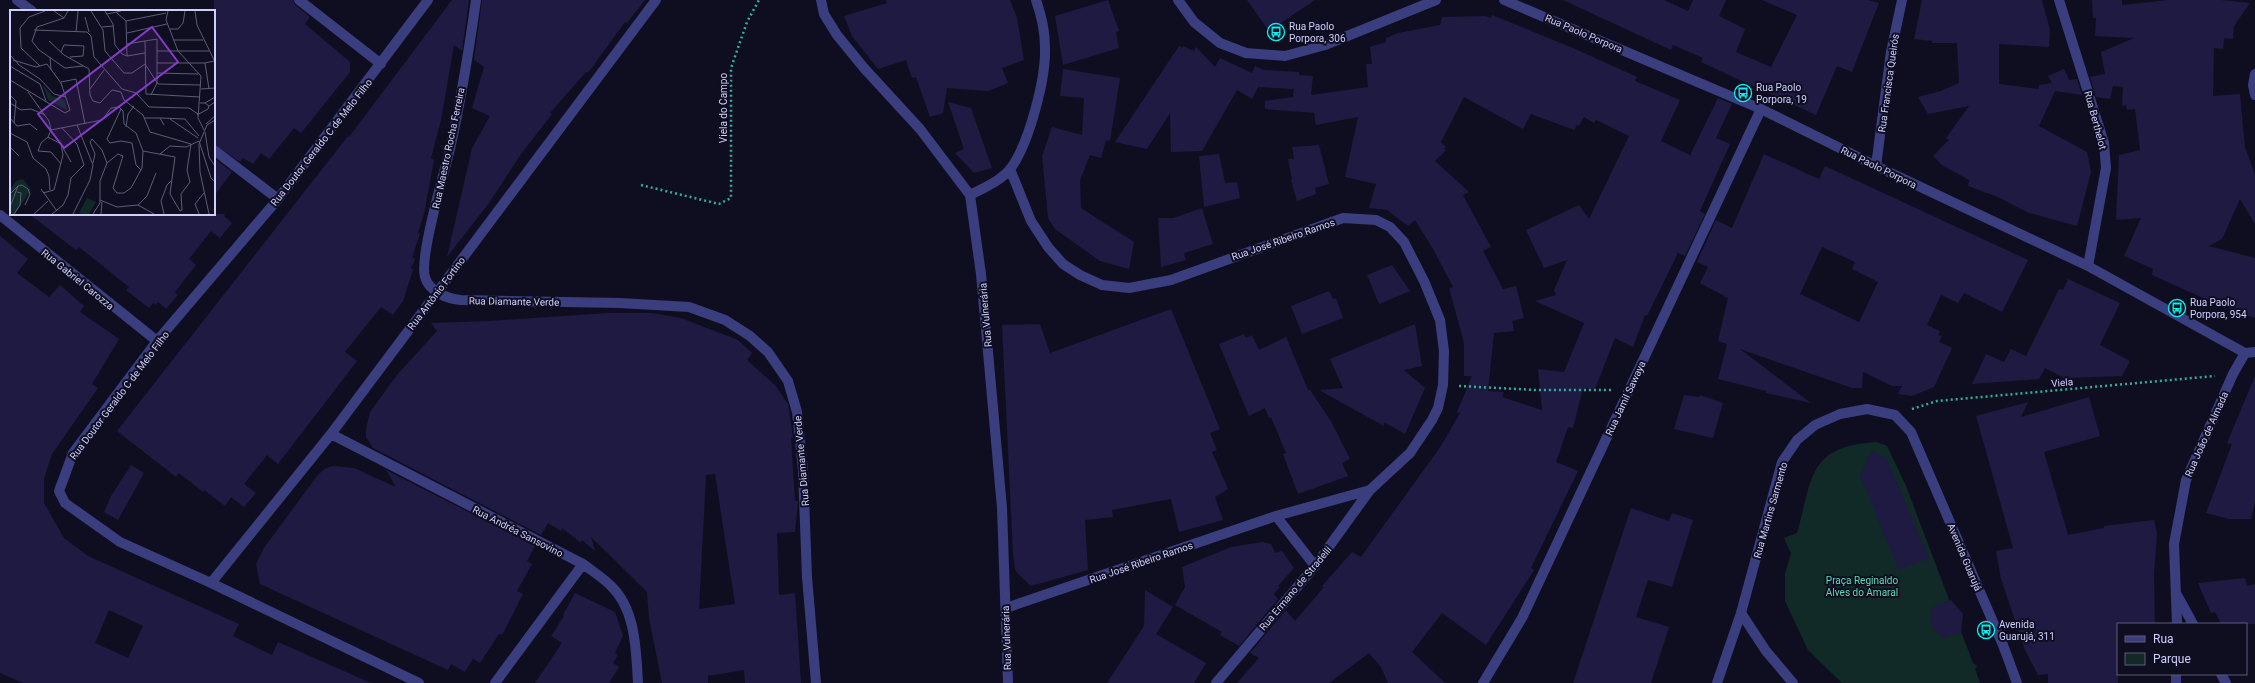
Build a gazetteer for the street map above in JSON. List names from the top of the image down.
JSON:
{
  "streets": {
    "street": [
      "Rua Paolo Porpora",
      "Rua Francisca Queirós",
      "Rua Berthelot",
      "Rua Doutor Geraldo C de Melo Filho",
      "Rua Maestro Rocha Ferreira",
      "Rua José Ribeiro Ramos",
      "Rua Gabriel Carozza",
      "Rua Antônio Fortino",
      "Rua Diamante Verde",
      "Rua Vulnerária",
      "Rua Jamil Sawaya",
      "Rua João de Almada",
      "Rua Martins Sarmento",
      "Rua Andréa Sansovino",
      "Avenida Guarujá",
      "Rua Ermano de Stradelli"
    ],
    "path": ["Viela do Campo", "Viela"]
  },
  "crossings": [
    ["Rua Paolo Porpora", "Rua Francisca Queirós"],
    ["Rua Paolo Porpora", "Rua Berthelot"],
    ["Rua Paolo Porpora", "Rua Jamil Sawaya"],
    ["Rua Paolo Porpora", "Rua João de Almada"],
    ["Rua Doutor Geraldo C de Melo Filho", "Rua Gabriel Carozza"],
    ["Rua Doutor Geraldo C de Melo Filho", "Rua Antônio Fortino"],
    ["Rua Maestro Rocha Ferreira", "Rua Antônio Fortino"],
    ["Rua Maestro Rocha Ferreira", "Rua Diamante Verde"],
    ["Rua José Ribeiro Ramos", "Rua Vulnerária"],
    ["Rua José Ribeiro Ramos", "Rua Ermano de Stradelli"],
    ["Rua Antônio Fortino", "Rua Diamante Verde"],
    ["Rua Antônio Fortino", "Rua Andréa Sansovino"],
    ["Viela", "Rua João de Almada"],
    ["Viela", "Rua Martins Sarmento"],
    ["Viela", "Avenida Guarujá"],
    ["Rua Martins Sarmento", "Avenida Guarujá"]
  ],
  "parks": ["Praça Reginaldo Alves do Amaral"],
  "places": {
    "bus stop": [
      "Rua Paolo Porpora, 306",
      "Rua Paolo Porpora, 19",
      "Rua Paolo Porpora, 954",
      "Avenida Guarujá, 311"
    ]
  },
  "legend": ["Rua", "Parque"]
}
